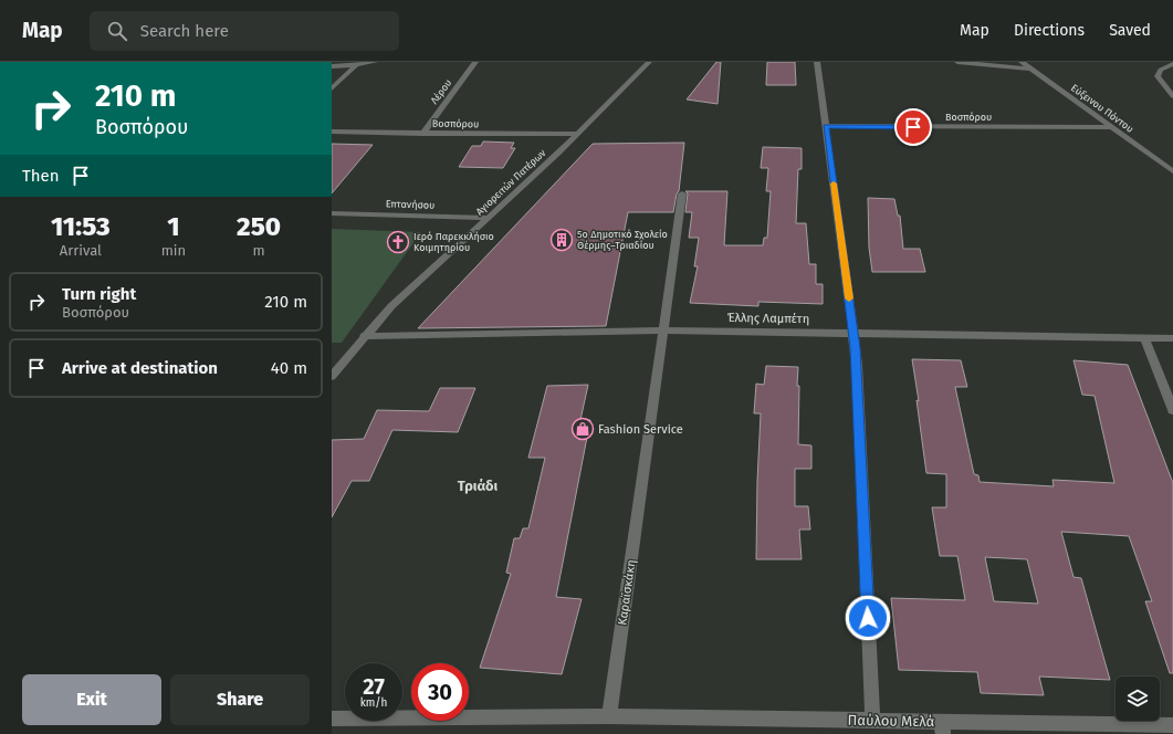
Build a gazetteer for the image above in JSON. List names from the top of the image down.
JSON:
{
  "streets": {
    "street": [
      "Λέρου",
      "Εύξεινου Πόντου",
      "Βοσπόρου",
      "Αγιορειτών Πατέρων",
      "Επτανήσου",
      "Έλλης Λαμπέτη",
      "Καραϊσκάκη",
      "Παύλου Μελά"
    ]
  },
  "crossings": [
    ["Λέρου", "Βοσπόρου"],
    ["Εύξεινου Πόντου", "Βοσπόρου"],
    ["Βοσπόρου", "Αγιορειτών Πατέρων"],
    ["Αγιορειτών Πατέρων", "Επτανήσου"],
    ["Αγιορειτών Πατέρων", "Έλλης Λαμπέτη"],
    ["Έλλης Λαμπέτη", "Καραϊσκάκη"],
    ["Καραϊσκάκη", "Παύλου Μελά"]
  ],
  "districts": ["Τριάδι"],
  "places": {
    "building": ["5ο Δημοτικό Σχολείο Θέρμης–Τριαδίου"],
    "church": ["Ιερό Παρεκκλήσιο Κοιμητηρίου"],
    "shop": ["Fashion Service"]
  },
  "page": {
    "header": "Map",
    "search": "Search here",
    "nav": ["Map", "Directions", "Saved"],
    "turn": ["210 m", "Βοσπόρου"],
    "then": "Then",
    "eta": [
      "11:53",
      "Arrival",
      "1",
      "min",
      "250",
      "m"
    ],
    "list": [
      {
        "name": "Turn right",
        "note": "Βοσπόρου",
        "value": "210 m"
      },
      {
        "name": "Arrive at destination",
        "value": "40 m"
      }
    ],
    "speed": "27 km/h",
    "limit": "30",
    "buttons": ["Exit", "Share"]
  }
}
